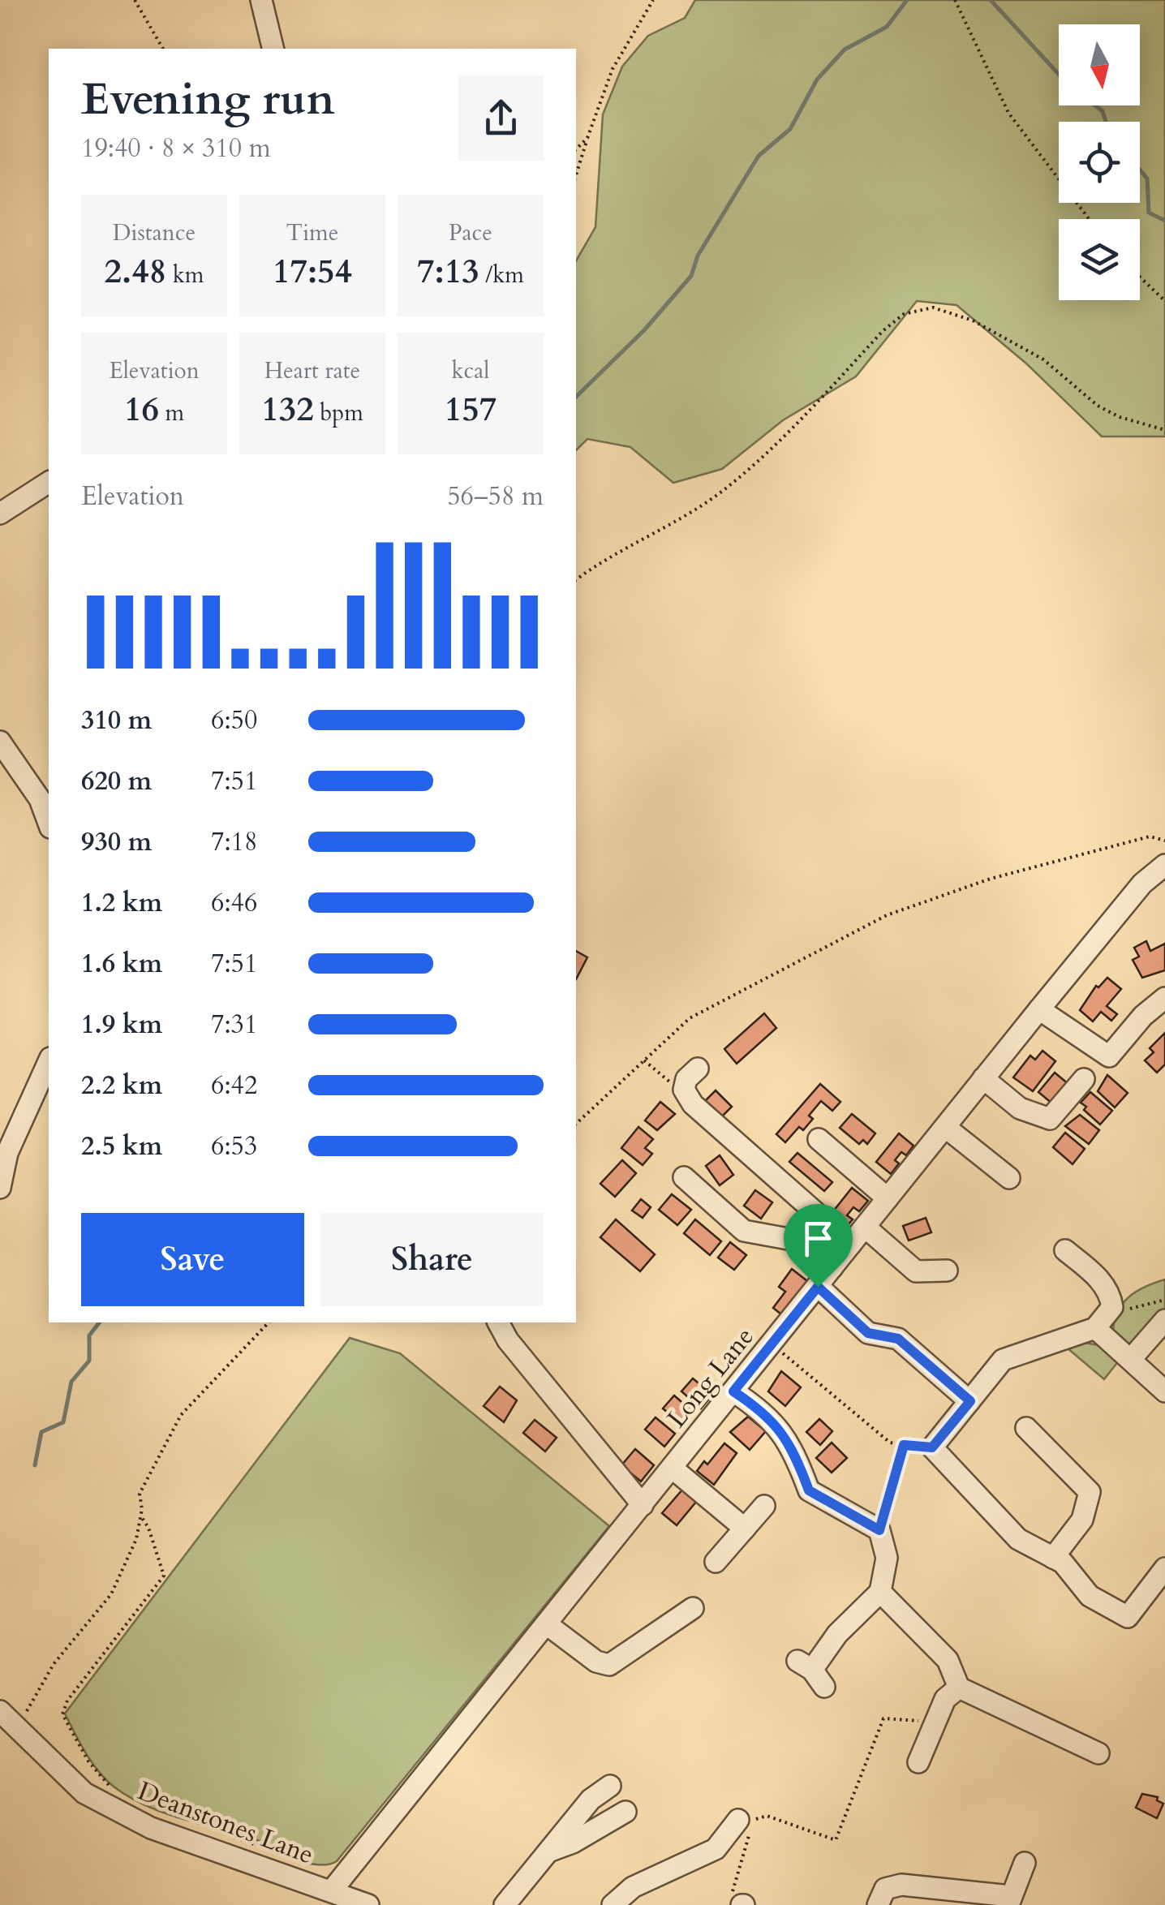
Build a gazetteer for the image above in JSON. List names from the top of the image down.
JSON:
{
  "streets": {
    "street": ["Long Lane", "Deanstones Lane"]
  },
  "crossings": [
    ["Long Lane", "Deanstones Lane"]
  ],
  "north": "bottom",
  "page": {
    "heading": ["Evening run", "19:40 · 8 × 310 m"],
    "stats": [
      ["Distance", "2.48 km"],
      ["Time", "17:54"],
      ["Pace", "7:13 /km"],
      ["Elevation", "16 m"],
      ["Heart rate", "132 bpm"],
      ["kcal", "157"]
    ],
    "chart": ["Elevation", "56–58 m"],
    "list": [
      {
        "name": "310 m",
        "note": "6:50"
      },
      {
        "name": "620 m",
        "note": "7:51"
      },
      {
        "name": "930 m",
        "note": "7:18"
      },
      {
        "name": "1.2 km",
        "note": "6:46"
      },
      {
        "name": "1.6 km",
        "note": "7:51"
      },
      {
        "name": "1.9 km",
        "note": "7:31"
      },
      {
        "name": "2.2 km",
        "note": "6:42"
      },
      {
        "name": "2.5 km",
        "note": "6:53"
      }
    ],
    "buttons": ["Save", "Share"]
  }
}
